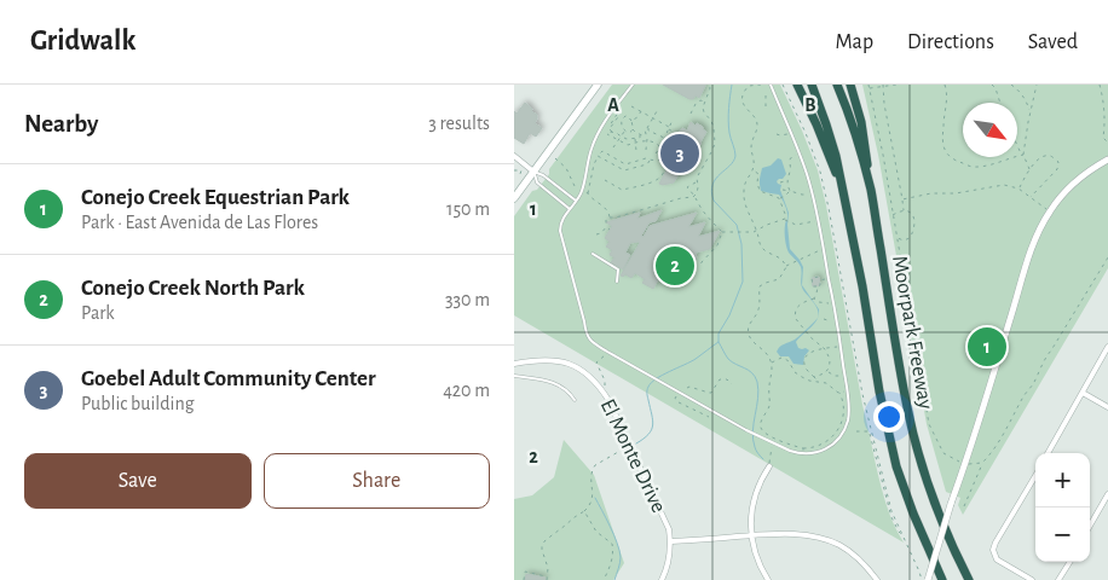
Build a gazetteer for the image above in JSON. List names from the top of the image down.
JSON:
{
  "streets": {
    "highway": ["Moorpark Freeway"],
    "street": ["El Monte Drive"]
  },
  "north": "bottom right",
  "page": {
    "header": "Gridwalk",
    "nav": ["Map", "Directions", "Saved"],
    "heading": ["Nearby", "3 results"],
    "pins": ["3", "2", "1"],
    "list": [
      {
        "mark": "1",
        "name": "Conejo Creek Equestrian Park",
        "note": "Park · East Avenida de Las Flores",
        "value": "150 m"
      },
      {
        "mark": "2",
        "name": "Conejo Creek North Park",
        "note": "Park",
        "value": "330 m"
      },
      {
        "mark": "3",
        "name": "Goebel Adult Community Center",
        "note": "Public building",
        "value": "420 m"
      }
    ],
    "buttons": ["Save", "Share"],
    "map_buttons": ["+", "−"]
  },
  "grid": {
    "columns": ["A", "B"],
    "rows": ["1", "2"]
  }
}
